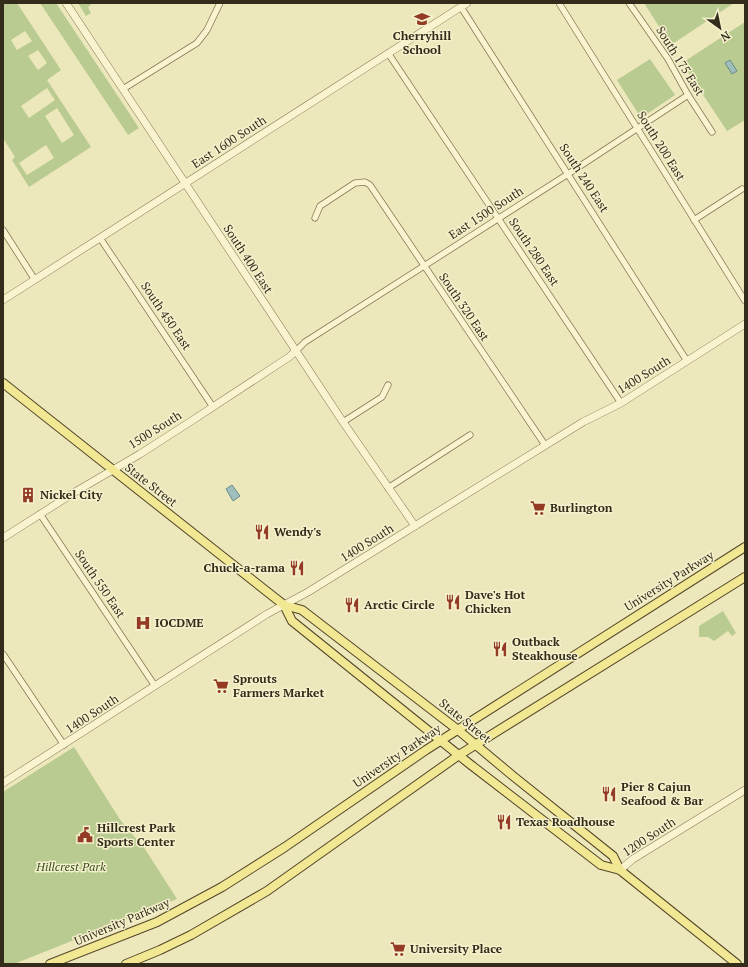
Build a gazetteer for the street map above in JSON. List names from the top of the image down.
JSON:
{
  "streets": {
    "main road": ["State Street", "University Parkway"],
    "street": [
      "South 175 East",
      "East 1600 South",
      "South 200 East",
      "South 240 East",
      "East 1500 South",
      "South 280 East",
      "South 400 East",
      "South 320 East",
      "South 450 East",
      "1400 South",
      "1500 South",
      "South 550 East",
      "1200 South"
    ]
  },
  "crossings": [
    ["South 175 East", "East 1500 South"],
    ["East 1600 South", "South 240 East"],
    ["East 1600 South", "South 280 East"],
    ["East 1600 South", "South 400 East"],
    ["East 1600 South", "South 450 East"],
    ["South 200 East", "East 1500 South"],
    ["South 240 East", "East 1500 South"],
    ["South 240 East", "1400 South"],
    ["East 1500 South", "South 280 East"],
    ["East 1500 South", "South 400 East"],
    ["East 1500 South", "South 320 East"],
    ["East 1500 South", "1500 South"],
    ["South 280 East", "1400 South"],
    ["South 400 East", "1400 South"],
    ["South 400 East", "1500 South"],
    ["South 320 East", "1400 South"],
    ["South 450 East", "1500 South"],
    ["1400 South", "State Street"],
    ["1400 South", "South 550 East"],
    ["1500 South", "State Street"],
    ["1500 South", "South 550 East"],
    ["State Street", "University Parkway"],
    ["State Street", "1200 South"]
  ],
  "parks": ["Hillcrest Park"],
  "places": {
    "school or university": ["Cherryhill School"],
    "building": ["Nickel City"],
    "supermarket": ["Burlington", "Sprouts Farmers Market", "University Place"],
    "restaurant": [
      "Wendy's",
      "Chuck-a-rama",
      "Dave's Hot Chicken",
      "Arctic Circle",
      "Outback Steakhouse",
      "Pier 8 Cajun Seafood & Bar",
      "Texas Roadhouse"
    ],
    "hospital": ["IOCDME"],
    "public building": ["Hillcrest Park Sports Center"]
  },
  "north": "bottom right"
}
